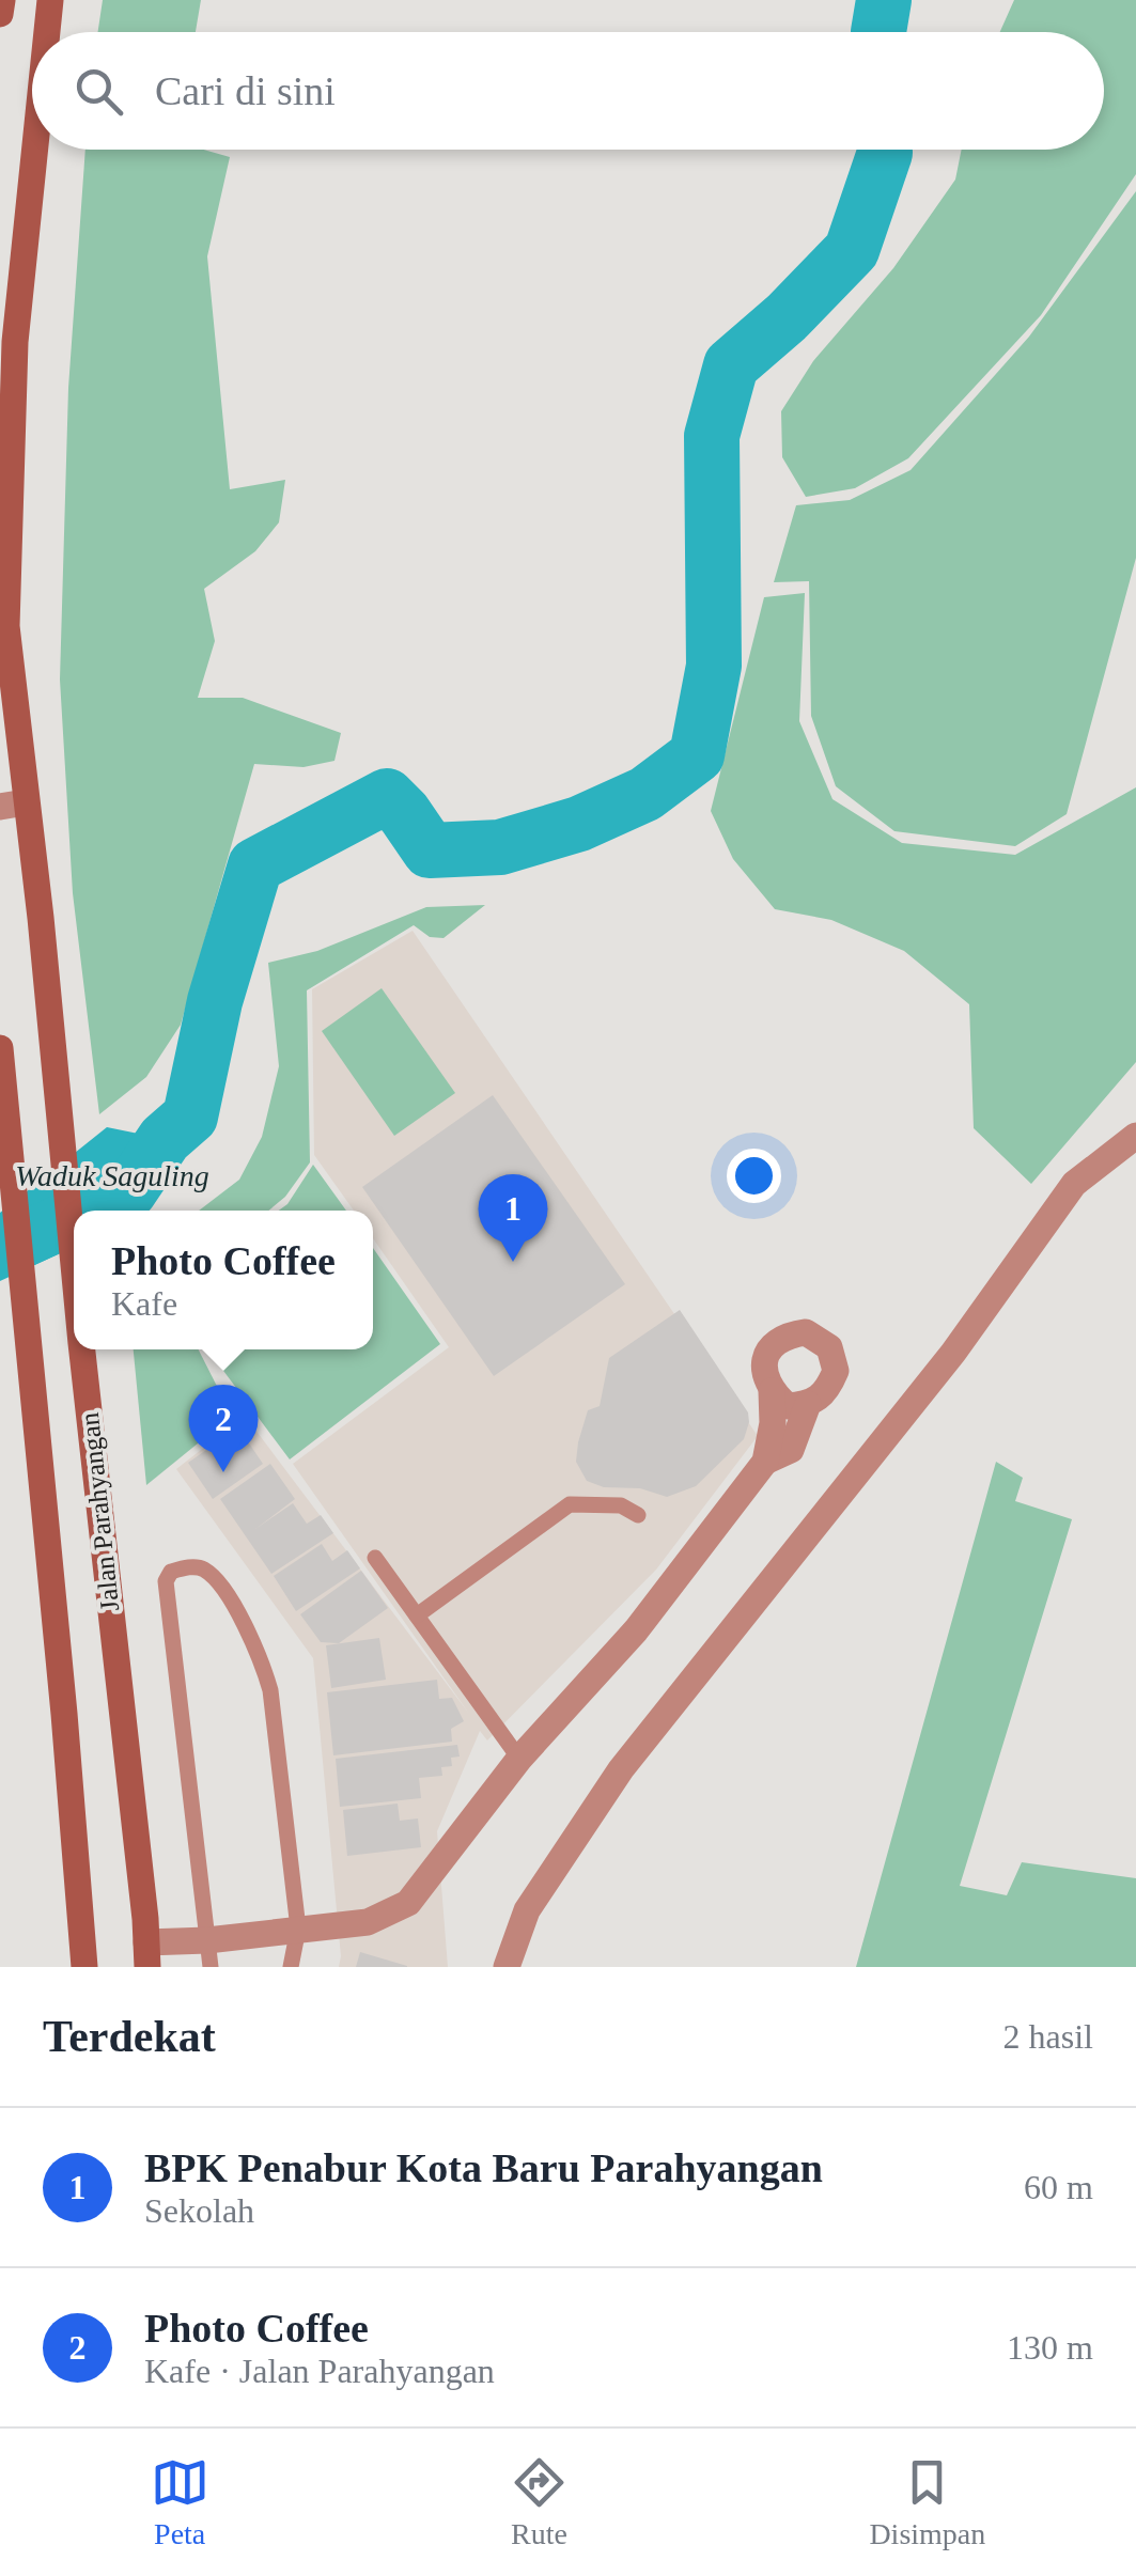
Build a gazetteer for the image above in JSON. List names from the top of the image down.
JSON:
{
  "streets": {
    "main road": ["Jalan Parahyangan"]
  },
  "water": ["Waduk Saguling"],
  "page": {
    "search": "Cari di sini",
    "pins": ["1", "2"],
    "popup": ["Photo Coffee", "Kafe"],
    "heading": ["Terdekat", "2 hasil"],
    "list": [
      {
        "mark": "1",
        "name": "BPK Penabur Kota Baru Parahyangan",
        "note": "Sekolah",
        "value": "60 m"
      },
      {
        "mark": "2",
        "name": "Photo Coffee",
        "note": "Kafe · Jalan Parahyangan",
        "value": "130 m"
      }
    ],
    "nav": ["Peta", "Rute", "Disimpan"]
  }
}
